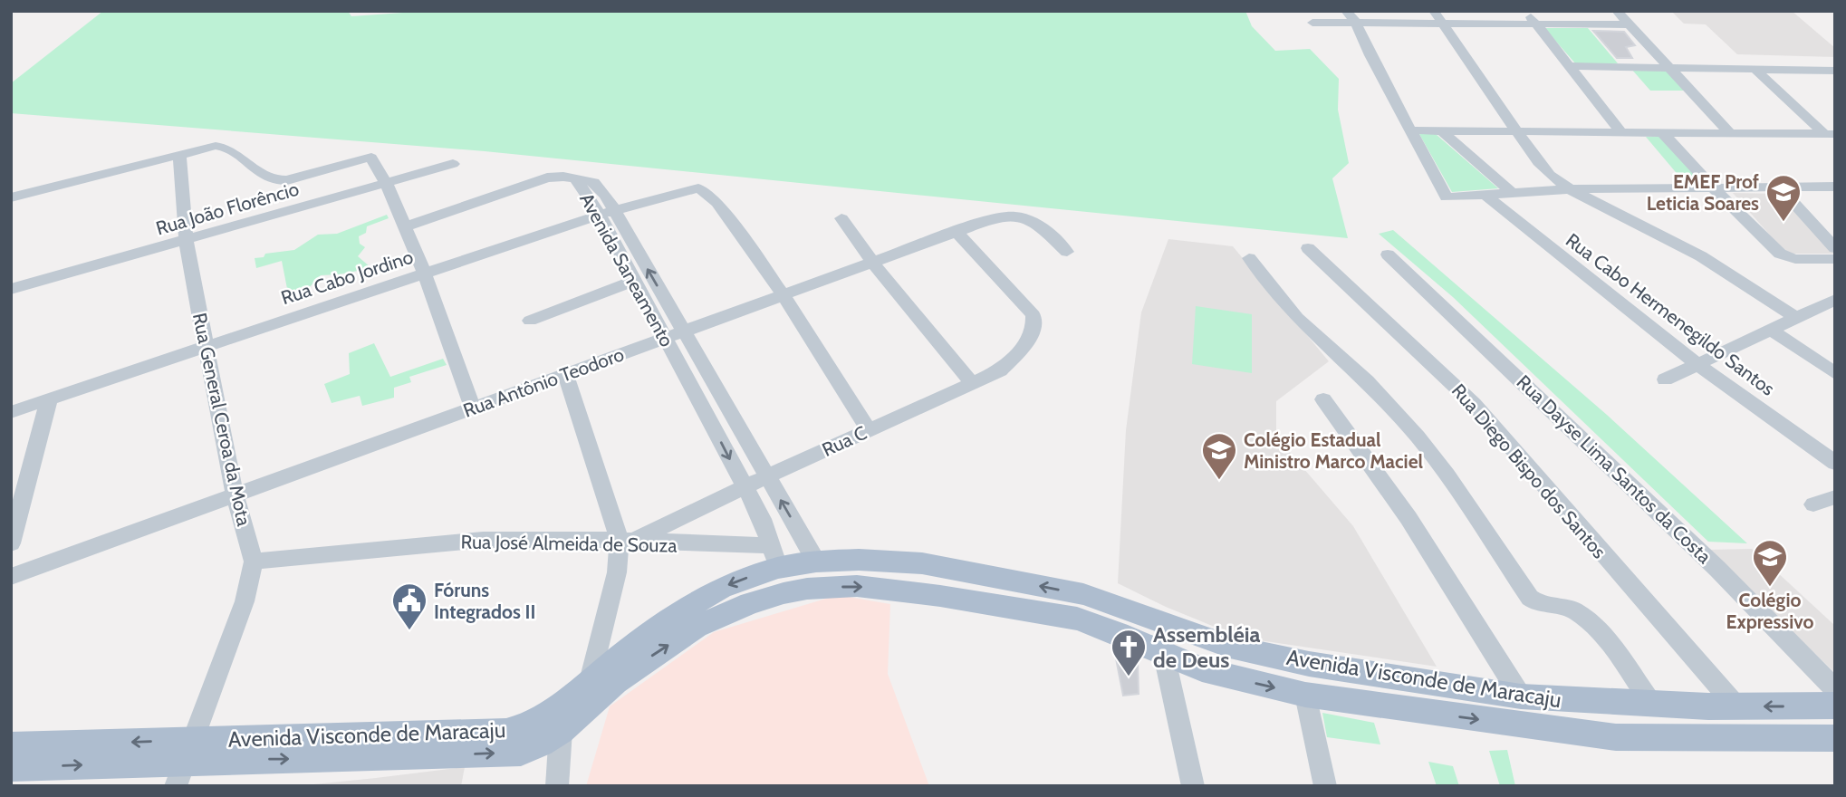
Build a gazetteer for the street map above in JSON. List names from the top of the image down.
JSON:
{
  "streets": {
    "main road": ["Avenida Visconde de Maracaju"],
    "street": [
      "Rua João Florêncio",
      "Avenida Saneamento",
      "Rua Cabo Jordino",
      "Rua Cabo Hermenegildo Santos",
      "Rua Antônio Teodoro",
      "Rua General Ceroa da Mota",
      "Rua C",
      "Rua Dayse Lima Santos da Costa",
      "Rua Diego Bispo dos Santos",
      "Rua José Almeida de Souza"
    ]
  },
  "crossings": [
    ["Rua João Florêncio", "Rua General Ceroa da Mota"],
    ["Avenida Saneamento", "Rua Cabo Jordino"],
    ["Avenida Saneamento", "Rua Antônio Teodoro"],
    ["Avenida Saneamento", "Rua C"],
    ["Avenida Saneamento", "Rua José Almeida de Souza"],
    ["Avenida Saneamento", "Avenida Visconde de Maracaju"],
    ["Rua Cabo Jordino", "Rua General Ceroa da Mota"],
    ["Rua Antônio Teodoro", "Rua General Ceroa da Mota"],
    ["Rua Antônio Teodoro", "Rua C"],
    ["Rua General Ceroa da Mota", "Rua José Almeida de Souza"],
    ["Rua General Ceroa da Mota", "Avenida Visconde de Maracaju"],
    ["Rua C", "Rua José Almeida de Souza"],
    ["Rua Diego Bispo dos Santos", "Avenida Visconde de Maracaju"],
    ["Rua José Almeida de Souza", "Avenida Visconde de Maracaju"]
  ],
  "places": {
    "school or university": ["EMEF Prof Leticia Soares", "Colégio Estadual Ministro Marco Maciel", "Colégio Expressivo"],
    "public building": ["Fóruns Integrados II"],
    "church": ["Assembléia de Deus"]
  }
}
